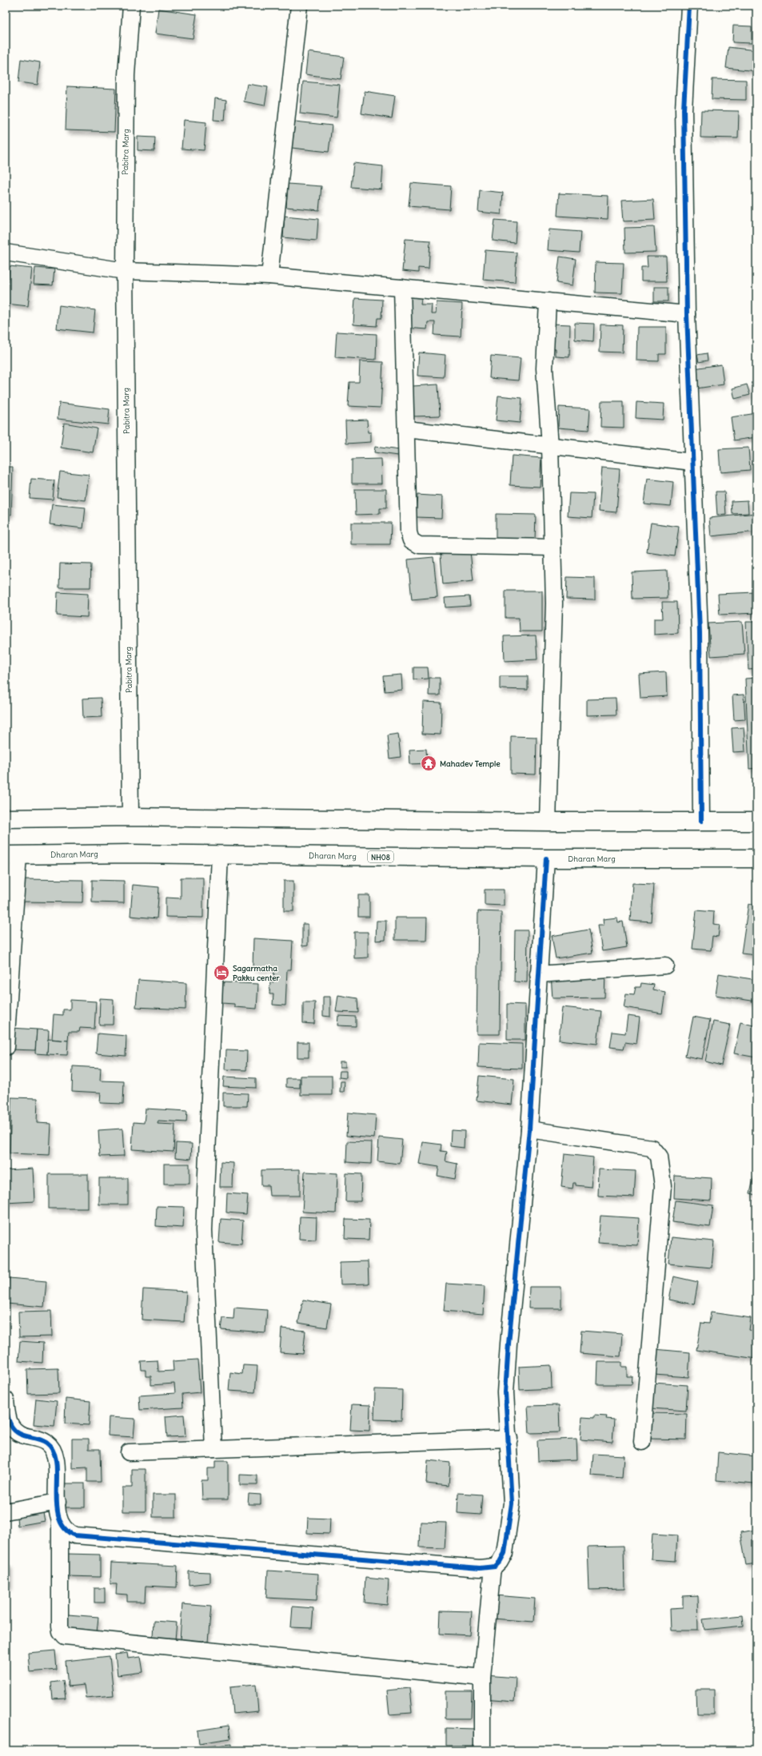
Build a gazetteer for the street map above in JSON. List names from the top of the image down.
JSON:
{
  "streets": {
    "main road": ["Dharan Marg", "NH08"],
    "street": ["Pabitra Marg"]
  },
  "places": {
    "temple": ["Mahadev Temple"],
    "hotel": ["Sagarmatha Pakku center"]
  }
}
